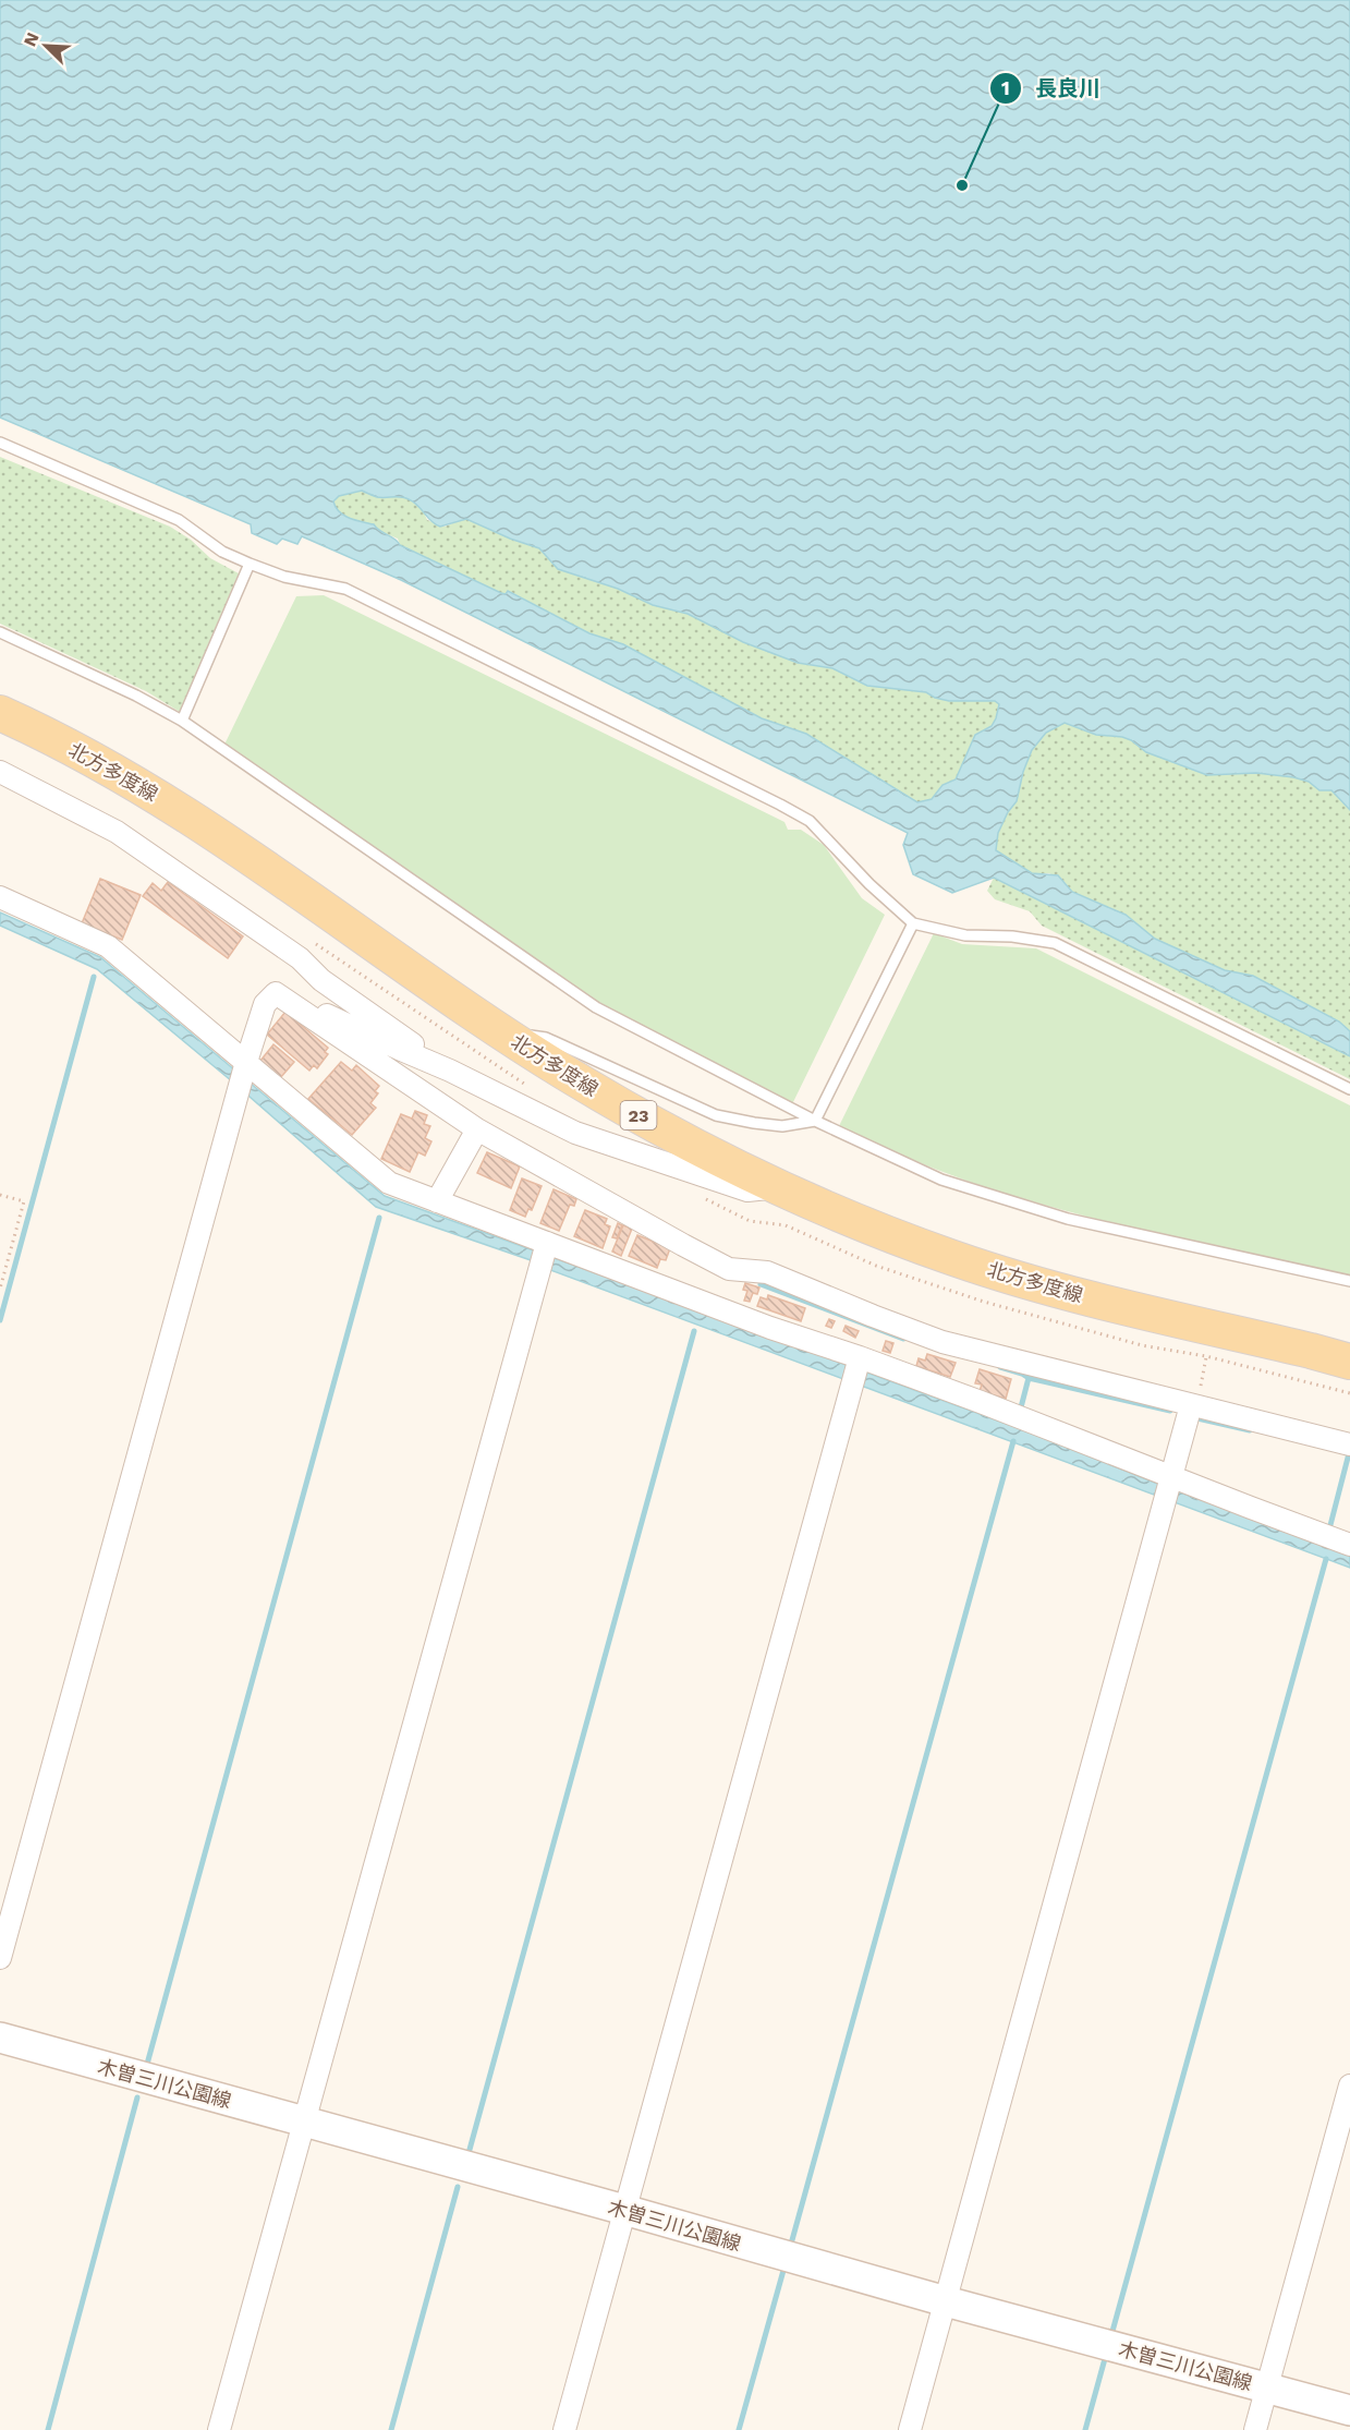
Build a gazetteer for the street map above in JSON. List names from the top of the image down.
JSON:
{
  "streets": {
    "main road": ["北方多度線", "23", "木曽三川公園線"]
  },
  "places": ["長良川"],
  "north": "top left"
}
